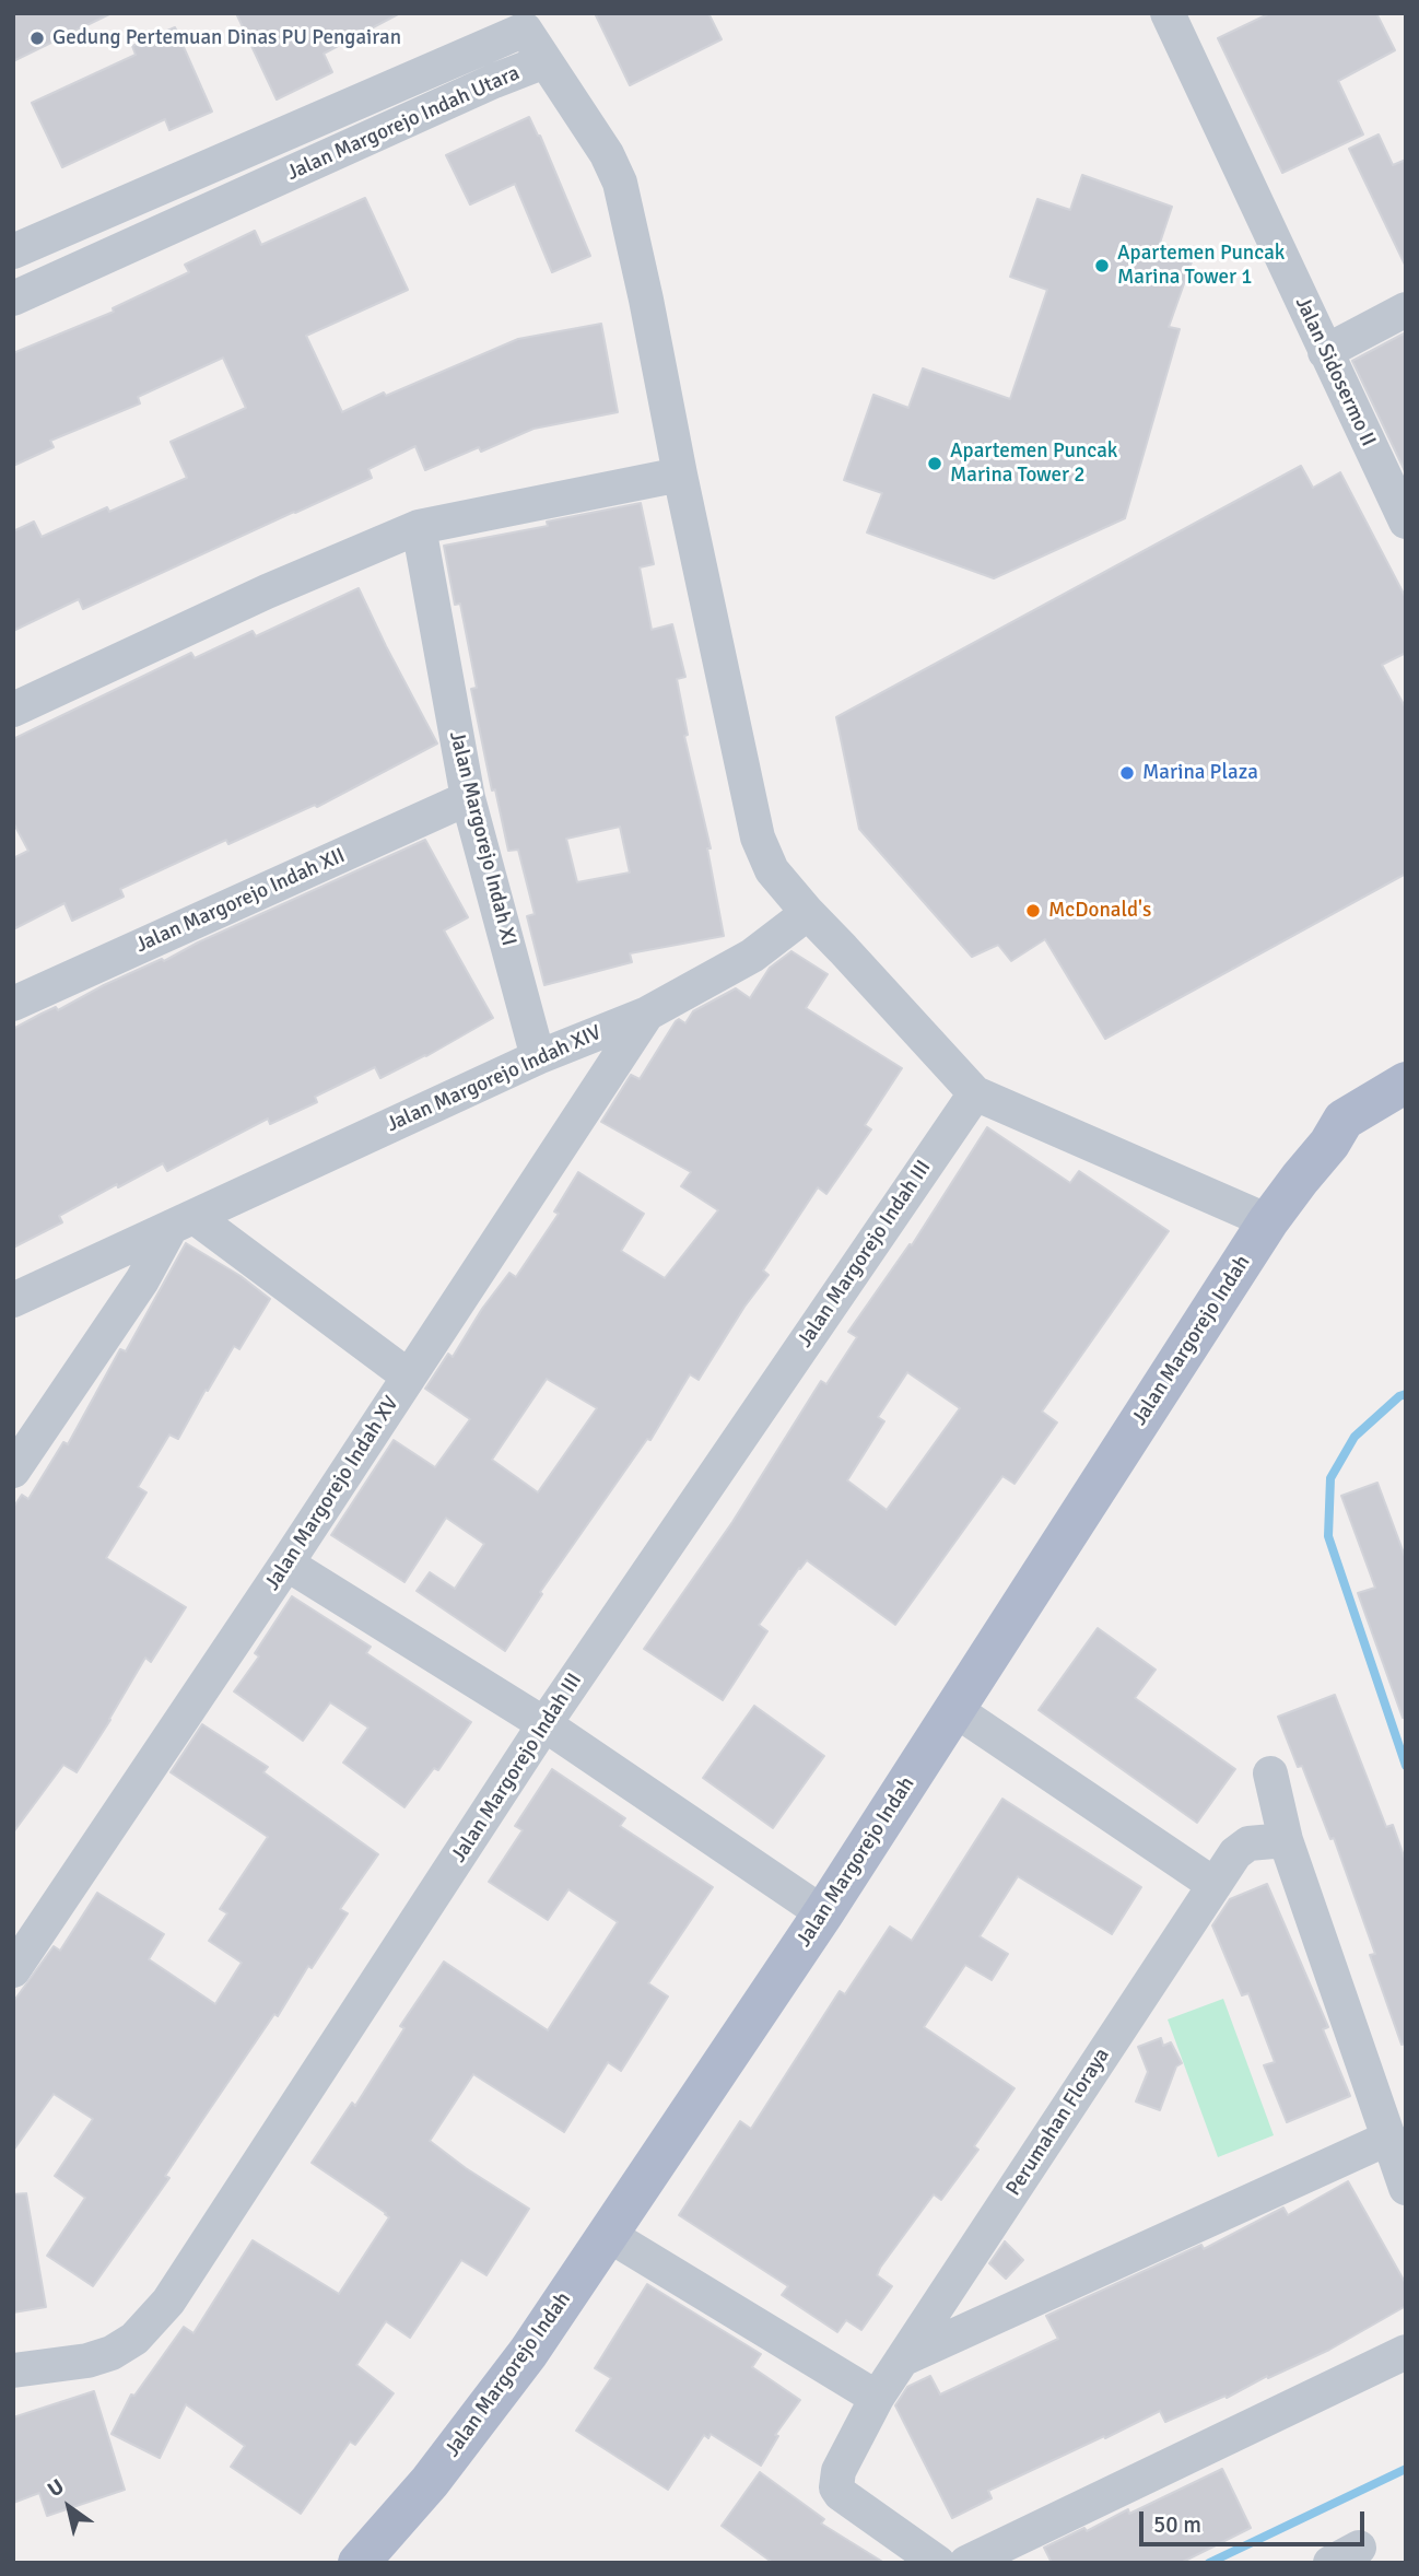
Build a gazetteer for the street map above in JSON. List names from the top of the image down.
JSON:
{
  "streets": {
    "main road": ["Jalan Margorejo Indah"],
    "street": [
      "Jalan Margorejo Indah Utara",
      "Jalan Sidosermo II",
      "Jalan Margorejo Indah XI",
      "Jalan Margorejo Indah XII",
      "Jalan Margorejo Indah XIV",
      "Jalan Margorejo Indah III",
      "Jalan Margorejo Indah XV",
      "Perumahan Floraya"
    ]
  },
  "crossings": [
    ["Jalan Margorejo Indah XI", "Jalan Margorejo Indah XII"],
    ["Jalan Margorejo Indah XI", "Jalan Margorejo Indah XIV"],
    ["Jalan Margorejo Indah XIV", "Jalan Margorejo Indah XV"]
  ],
  "places": [
    "Gedung Pertemuan Dinas PU Pengairan",
    "Apartemen Puncak Marina Tower 1",
    "Apartemen Puncak Marina Tower 2",
    "Marina Plaza",
    "McDonald's"
  ],
  "scale_bar": "50 m",
  "north": "top left"
}
